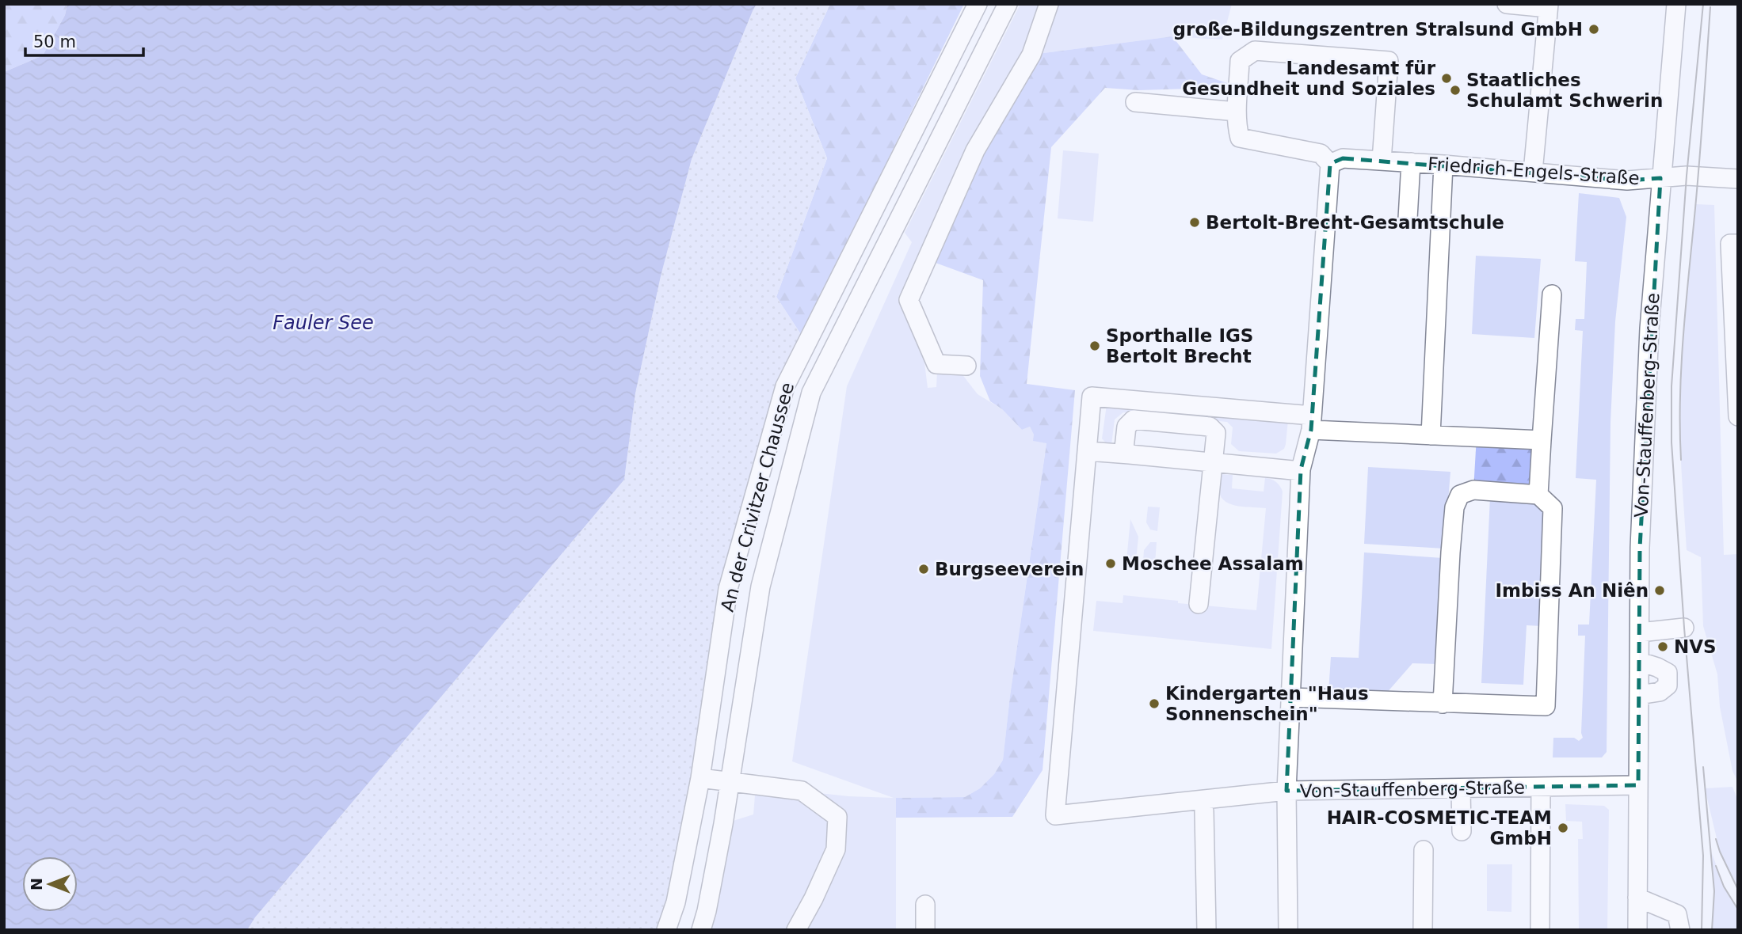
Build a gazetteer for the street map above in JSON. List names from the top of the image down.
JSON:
{
  "streets": {
    "street": ["Friedrich-Engels-Straße", "Von-Stauffenberg-Straße", "An der Crivitzer Chaussee"]
  },
  "crossings": [
    ["Friedrich-Engels-Straße", "Von-Stauffenberg-Straße"]
  ],
  "water": ["Fauler See"],
  "places": [
    "große-Bildungszentren Stralsund GmbH",
    "Landesamt für Gesundheit und Soziales",
    "Staatliches Schulamt Schwerin",
    "Bertolt-Brecht-Gesamtschule",
    "Sporthalle IGS Bertolt Brecht",
    "Moschee Assalam",
    "Burgseeverein",
    "Imbiss An Niên",
    "NVS",
    "Kindergarten \"Haus Sonnenschein\"",
    "HAIR-COSMETIC-TEAM GmbH"
  ],
  "scale_bar": "50 m",
  "north": "left"
}
